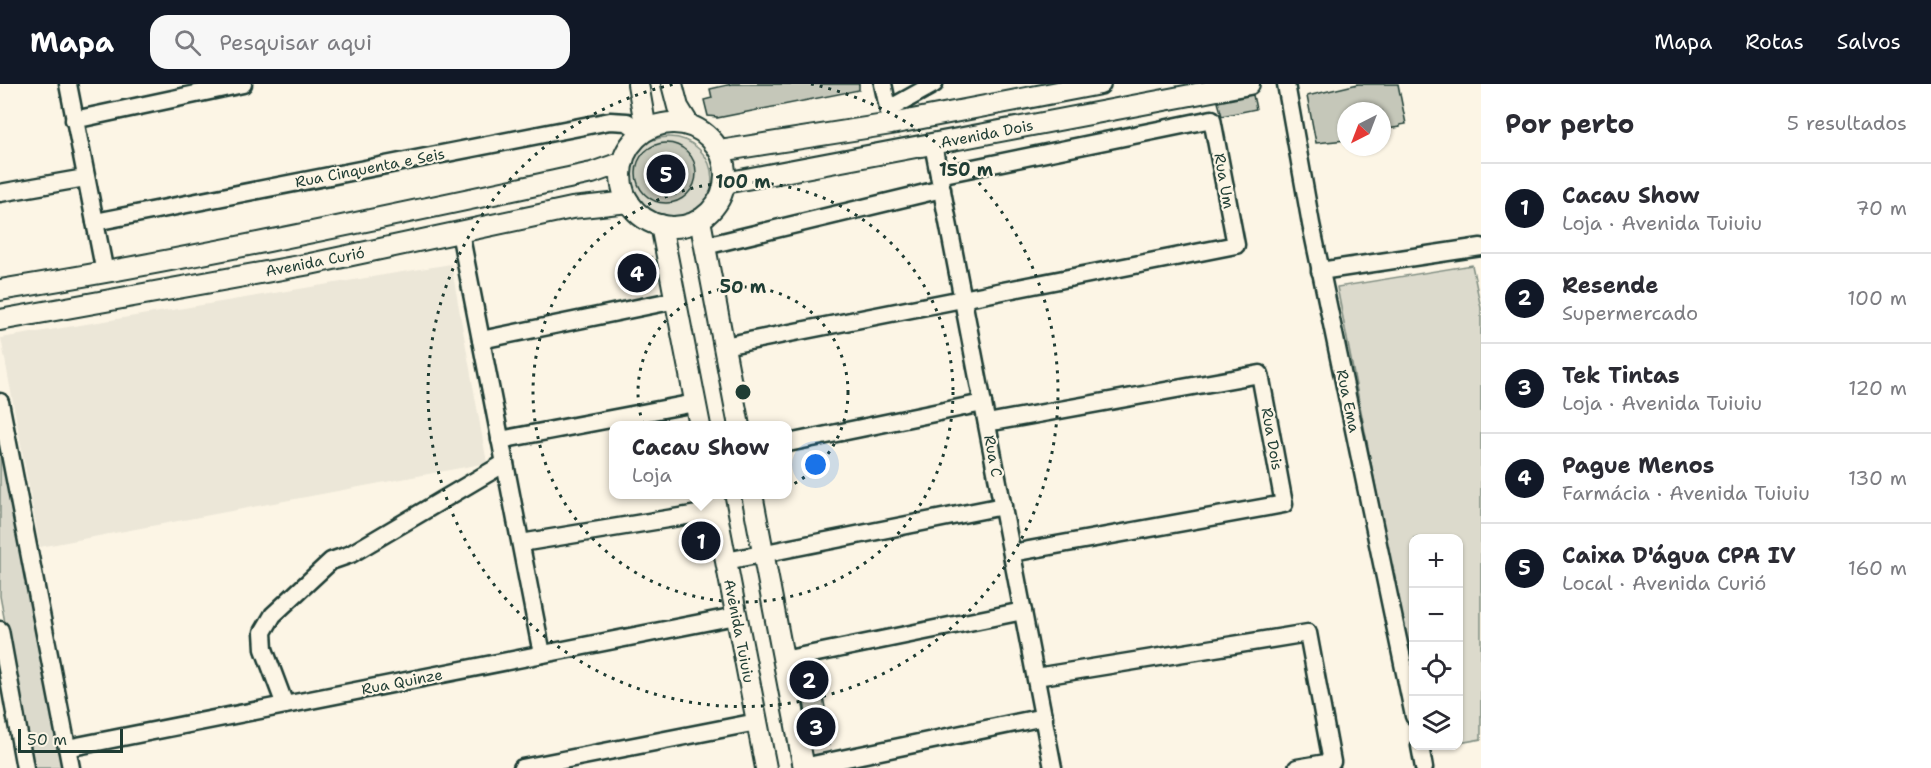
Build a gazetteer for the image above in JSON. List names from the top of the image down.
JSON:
{
  "streets": {
    "main road": ["Avenida Dois", "Avenida Curió", "Avenida Tuiuiu"],
    "street": [
      "Rua Cinquenta e Seis",
      "Rua Um",
      "Rua Ema",
      "Rua Dois",
      "Rua C",
      "Rua Quinze"
    ]
  },
  "crossings": [
    ["Avenida Dois", "Rua Cinquenta e Seis"],
    ["Avenida Dois", "Avenida Curió"],
    ["Avenida Dois", "Rua C"],
    ["Rua Cinquenta e Seis", "Avenida Curió"],
    ["Rua Um", "Rua C"],
    ["Rua Dois", "Rua C"],
    ["Avenida Tuiuiu", "Rua Quinze"]
  ],
  "scale_bar": "50 m",
  "north": "bottom left",
  "page": {
    "header": "Mapa",
    "search": "Pesquisar aqui",
    "nav": ["Mapa", "Rotas", "Salvos"],
    "heading": ["Por perto", "5 resultados"],
    "pins": [
      "5",
      "4",
      "1",
      "2",
      "3"
    ],
    "list": [
      {
        "mark": "1",
        "name": "Cacau Show",
        "note": "Loja · Avenida Tuiuiu",
        "value": "70 m"
      },
      {
        "mark": "2",
        "name": "Resende",
        "note": "Supermercado",
        "value": "100 m"
      },
      {
        "mark": "3",
        "name": "Tek Tintas",
        "note": "Loja · Avenida Tuiuiu",
        "value": "120 m"
      },
      {
        "mark": "4",
        "name": "Pague Menos",
        "note": "Farmácia · Avenida Tuiuiu",
        "value": "130 m"
      },
      {
        "mark": "5",
        "name": "Caixa D'água CPA IV",
        "note": "Local · Avenida Curió",
        "value": "160 m"
      }
    ],
    "popup": ["Cacau Show", "Loja"],
    "map_buttons": ["+", "−"],
    "scale": "50 m"
  },
  "rings": ["150 m", "100 m", "50 m"]
}
